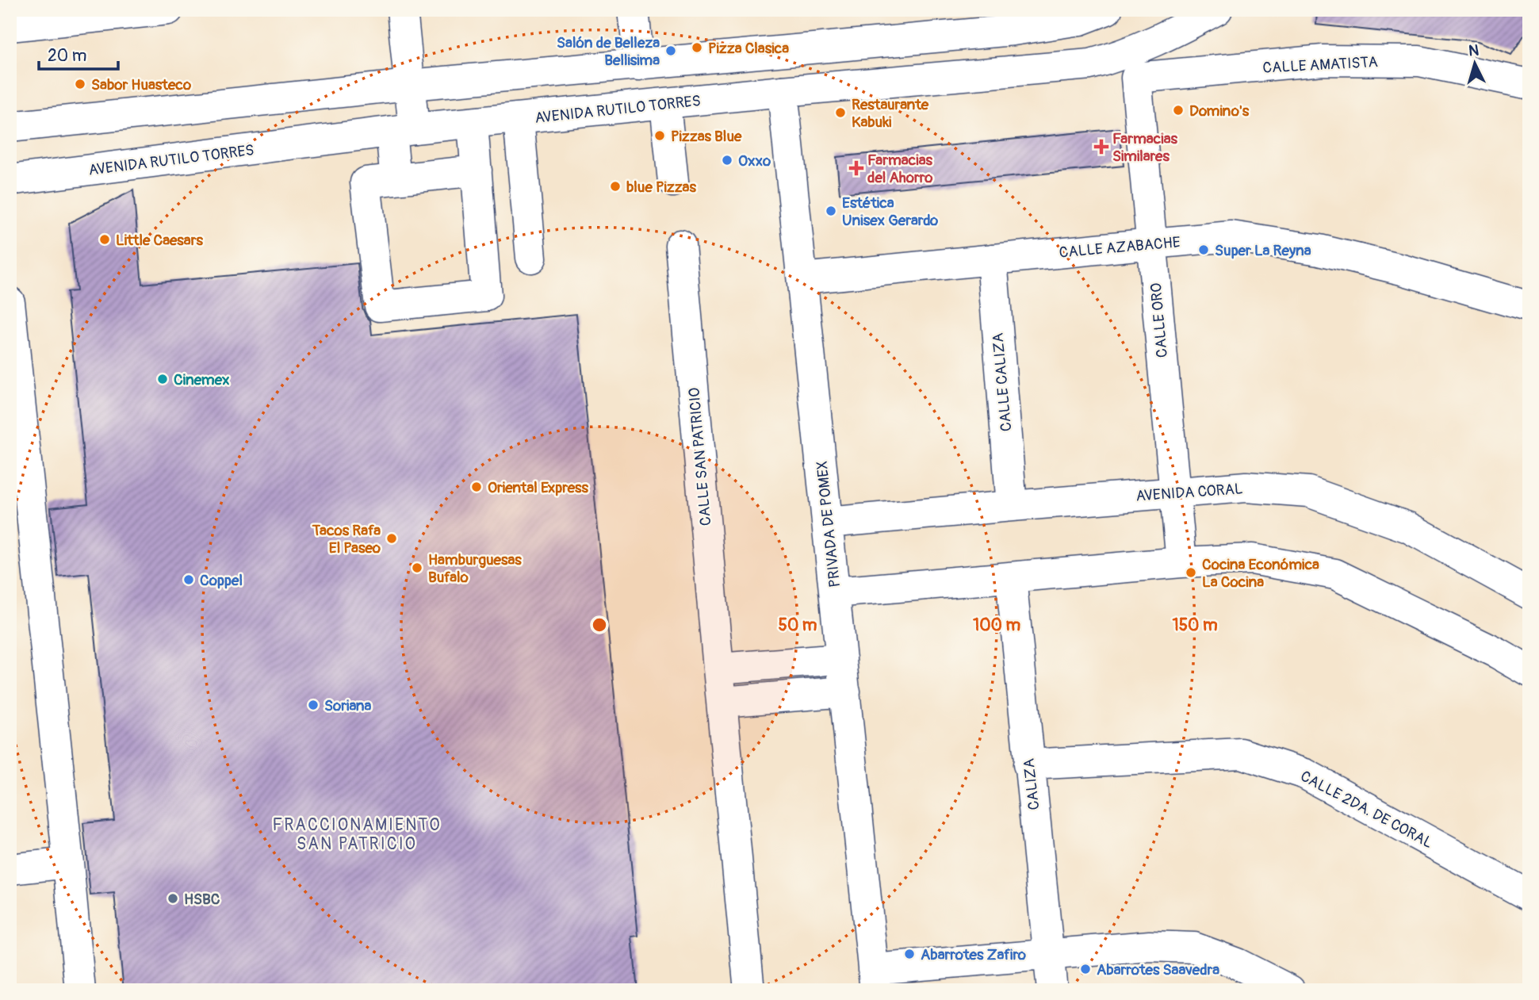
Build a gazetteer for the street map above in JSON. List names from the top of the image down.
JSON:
{
  "streets": {
    "street": [
      "CALLE AMATISTA",
      "AVENIDA RUTILO TORRES",
      "CALLE AZABACHE",
      "CALLE ORO",
      "CALLE CALIZA",
      "CALLE SAN PATRICIO",
      "AVENIDA CORAL",
      "PRIVADA DE POMEX",
      "CALIZA",
      "CALLE 2DA. DE CORAL"
    ]
  },
  "crossings": [
    ["CALLE AMATISTA", "AVENIDA RUTILO TORRES"],
    ["CALLE AMATISTA", "CALLE ORO"],
    ["AVENIDA RUTILO TORRES", "CALLE ORO"],
    ["AVENIDA RUTILO TORRES", "PRIVADA DE POMEX"],
    ["CALLE AZABACHE", "CALLE ORO"],
    ["CALLE AZABACHE", "CALLE CALIZA"],
    ["CALLE AZABACHE", "PRIVADA DE POMEX"],
    ["CALLE ORO", "AVENIDA CORAL"],
    ["CALLE CALIZA", "AVENIDA CORAL"],
    ["AVENIDA CORAL", "PRIVADA DE POMEX"],
    ["CALIZA", "CALLE 2DA. DE CORAL"]
  ],
  "districts": ["FRACCIONAMIENTO SAN PATRICIO"],
  "places": {
    "other": [
      "Pizza Clasica",
      "Salón de Belleza Bellisima",
      "Sabor Huasteco",
      "Domino's",
      "Restaurante Kabuki",
      "Pizzas Blue",
      "Oxxo",
      "blue Pizzas",
      "Estética Unisex Gerardo",
      "Little Caesars",
      "Super La Reyna",
      "Cinemex",
      "Oriental Express",
      "Tacos Rafa El Paseo",
      "Hamburguesas Bufalo",
      "Cocina Económica La Cocina",
      "Coppel",
      "Soriana",
      "HSBC",
      "Abarrotes Zafiro",
      "Abarrotes Saavedra"
    ],
    "health": ["Farmacias Similares", "Farmacias del Ahorro"]
  },
  "scale_bar": "20 m",
  "north": "top",
  "rings": ["50 m", "100 m", "150 m"]
}
